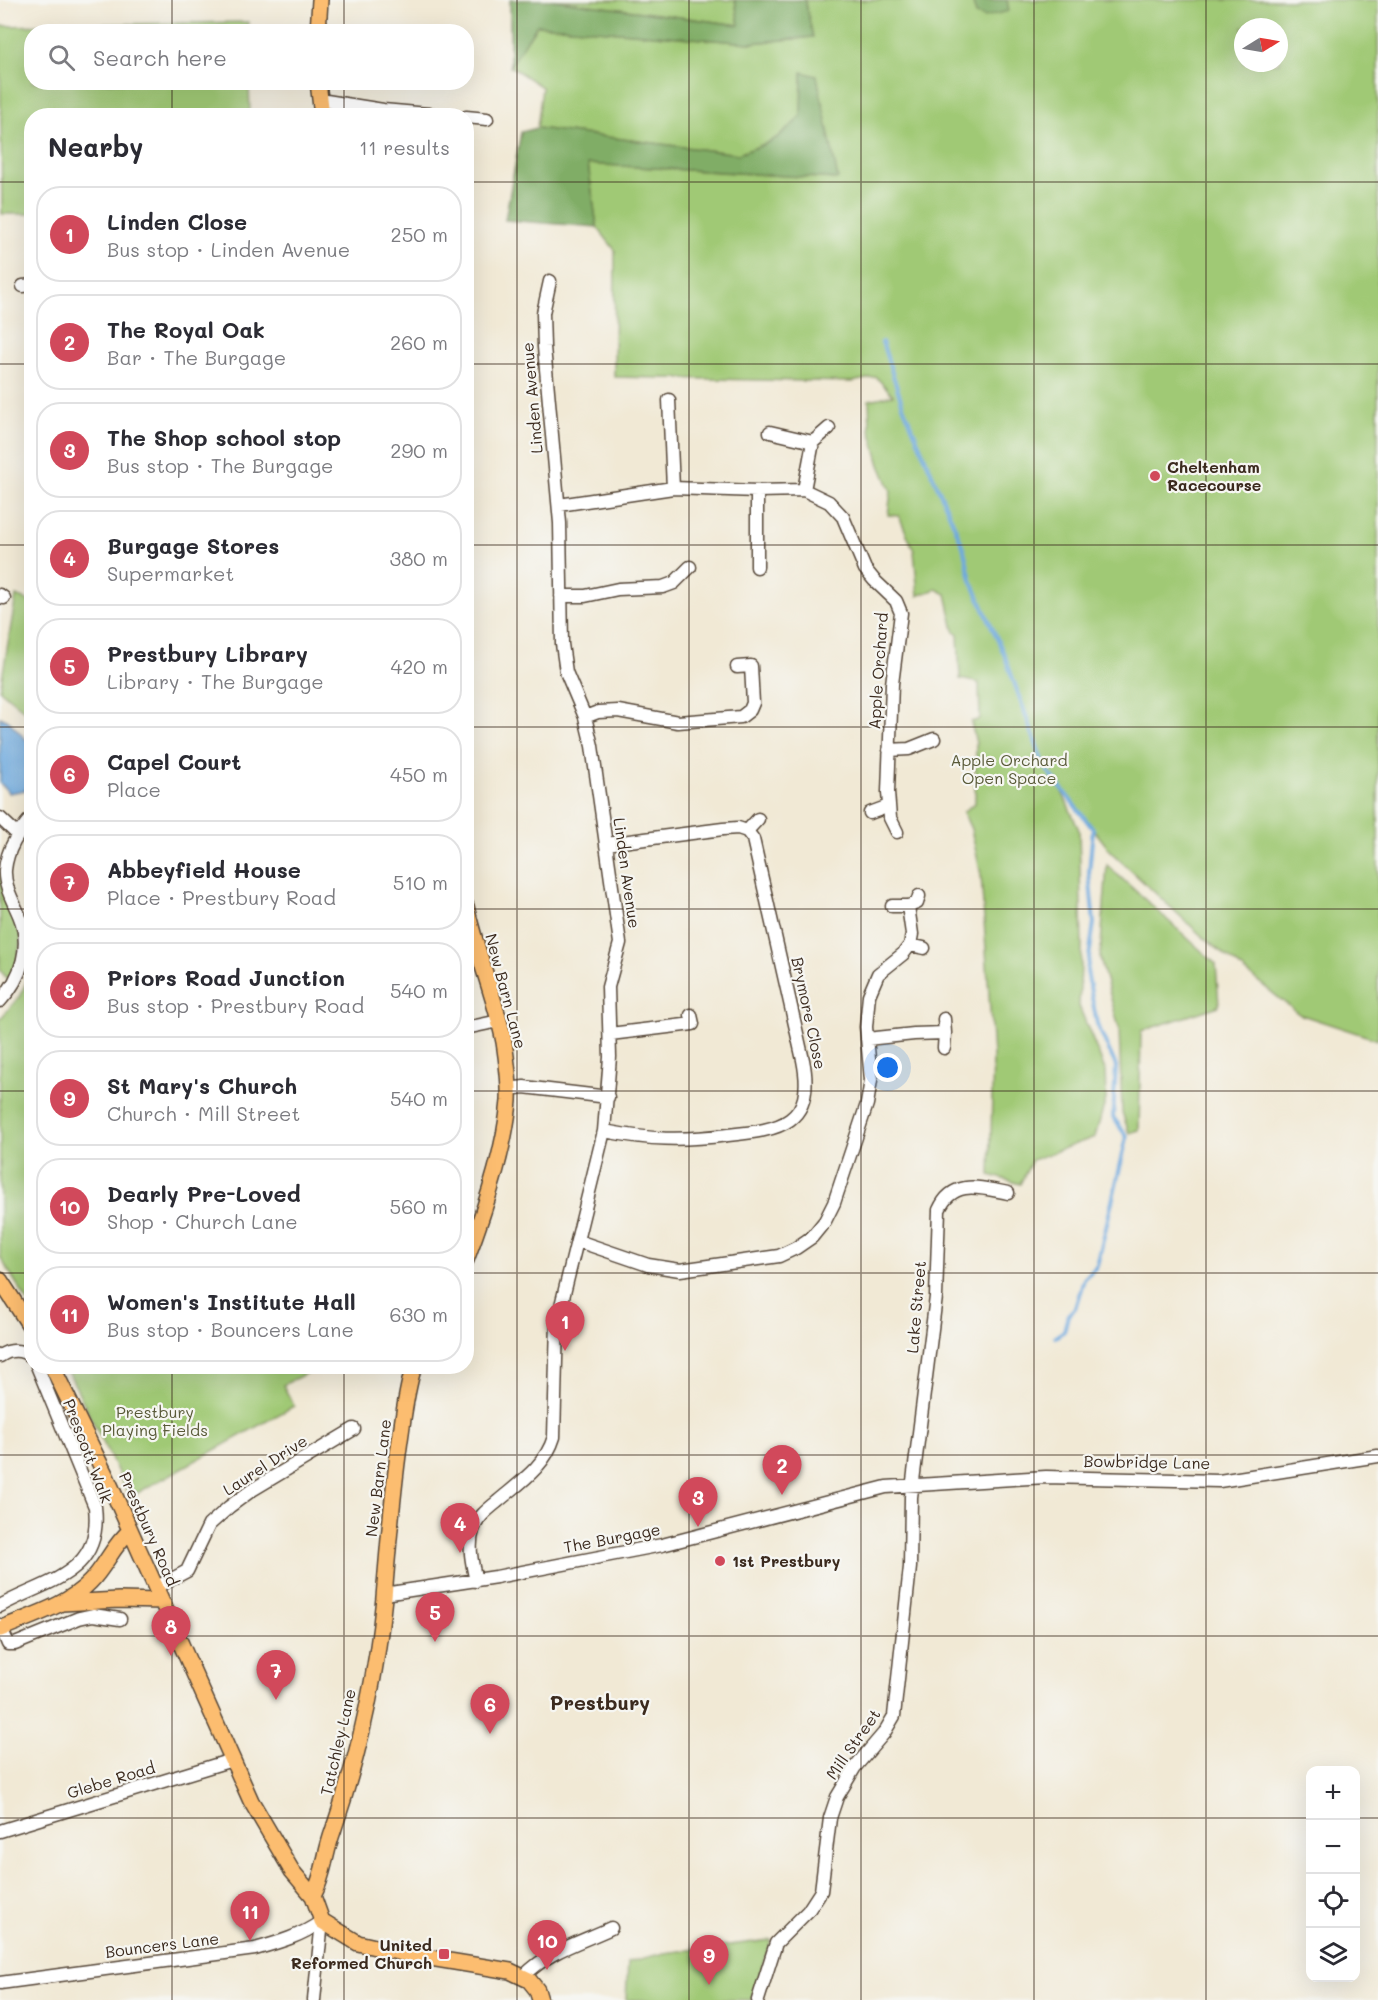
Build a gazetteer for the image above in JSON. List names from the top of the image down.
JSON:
{
  "streets": {
    "main road": ["New Barn Lane", "Prestbury Road", "Tatchley Lane"],
    "street": [
      "Linden Avenue",
      "Apple Orchard",
      "Brymore Close",
      "Lake Street",
      "Prescott Walk",
      "Bowbridge Lane",
      "Laurel Drive",
      "The Burgage",
      "Mill Street",
      "Glebe Road",
      "Bouncers Lane"
    ]
  },
  "crossings": [
    ["Linden Avenue", "Apple Orchard"],
    ["Linden Avenue", "Brymore Close"],
    ["Linden Avenue", "The Burgage"],
    ["New Barn Lane", "The Burgage"],
    ["New Barn Lane", "Tatchley Lane"],
    ["Lake Street", "Bowbridge Lane"],
    ["Lake Street", "The Burgage"],
    ["Lake Street", "Mill Street"],
    ["Bowbridge Lane", "The Burgage"],
    ["Bowbridge Lane", "Mill Street"],
    ["Laurel Drive", "Prestbury Road"],
    ["Prestbury Road", "Tatchley Lane"],
    ["Prestbury Road", "Glebe Road"],
    ["Prestbury Road", "Bouncers Lane"],
    ["The Burgage", "Tatchley Lane"],
    ["The Burgage", "Mill Street"]
  ],
  "districts": ["Prestbury"],
  "parks": ["Apple Orchard Open Space", "Prestbury Playing Fields"],
  "places": {
    "other": ["Cheltenham Racecourse", "1st Prestbury"],
    "transit": ["United Reformed Church"]
  },
  "north": "right",
  "page": {
    "search": "Search here",
    "heading": ["Nearby", "11 results"],
    "list": [
      {
        "mark": "1",
        "name": "Linden Close",
        "note": "Bus stop · Linden Avenue",
        "value": "250 m"
      },
      {
        "mark": "2",
        "name": "The Royal Oak",
        "note": "Bar · The Burgage",
        "value": "260 m"
      },
      {
        "mark": "3",
        "name": "The Shop school stop",
        "note": "Bus stop · The Burgage",
        "value": "290 m"
      },
      {
        "mark": "4",
        "name": "Burgage Stores",
        "note": "Supermarket",
        "value": "380 m"
      },
      {
        "mark": "5",
        "name": "Prestbury Library",
        "note": "Library · The Burgage",
        "value": "420 m"
      },
      {
        "mark": "6",
        "name": "Capel Court",
        "note": "Place",
        "value": "450 m"
      },
      {
        "mark": "7",
        "name": "Abbeyfield House",
        "note": "Place · Prestbury Road",
        "value": "510 m"
      },
      {
        "mark": "8",
        "name": "Priors Road Junction",
        "note": "Bus stop · Prestbury Road",
        "value": "540 m"
      },
      {
        "mark": "9",
        "name": "St Mary's Church",
        "note": "Church · Mill Street",
        "value": "540 m"
      },
      {
        "mark": "10",
        "name": "Dearly Pre-Loved",
        "note": "Shop · Church Lane",
        "value": "560 m"
      },
      {
        "mark": "11",
        "name": "Women's Institute Hall",
        "note": "Bus stop · Bouncers Lane",
        "value": "630 m"
      }
    ],
    "pins": [
      "1",
      "2",
      "3",
      "4",
      "5",
      "8",
      "7",
      "6",
      "11",
      "10",
      "9"
    ],
    "map_buttons": ["+", "−"]
  }
}
